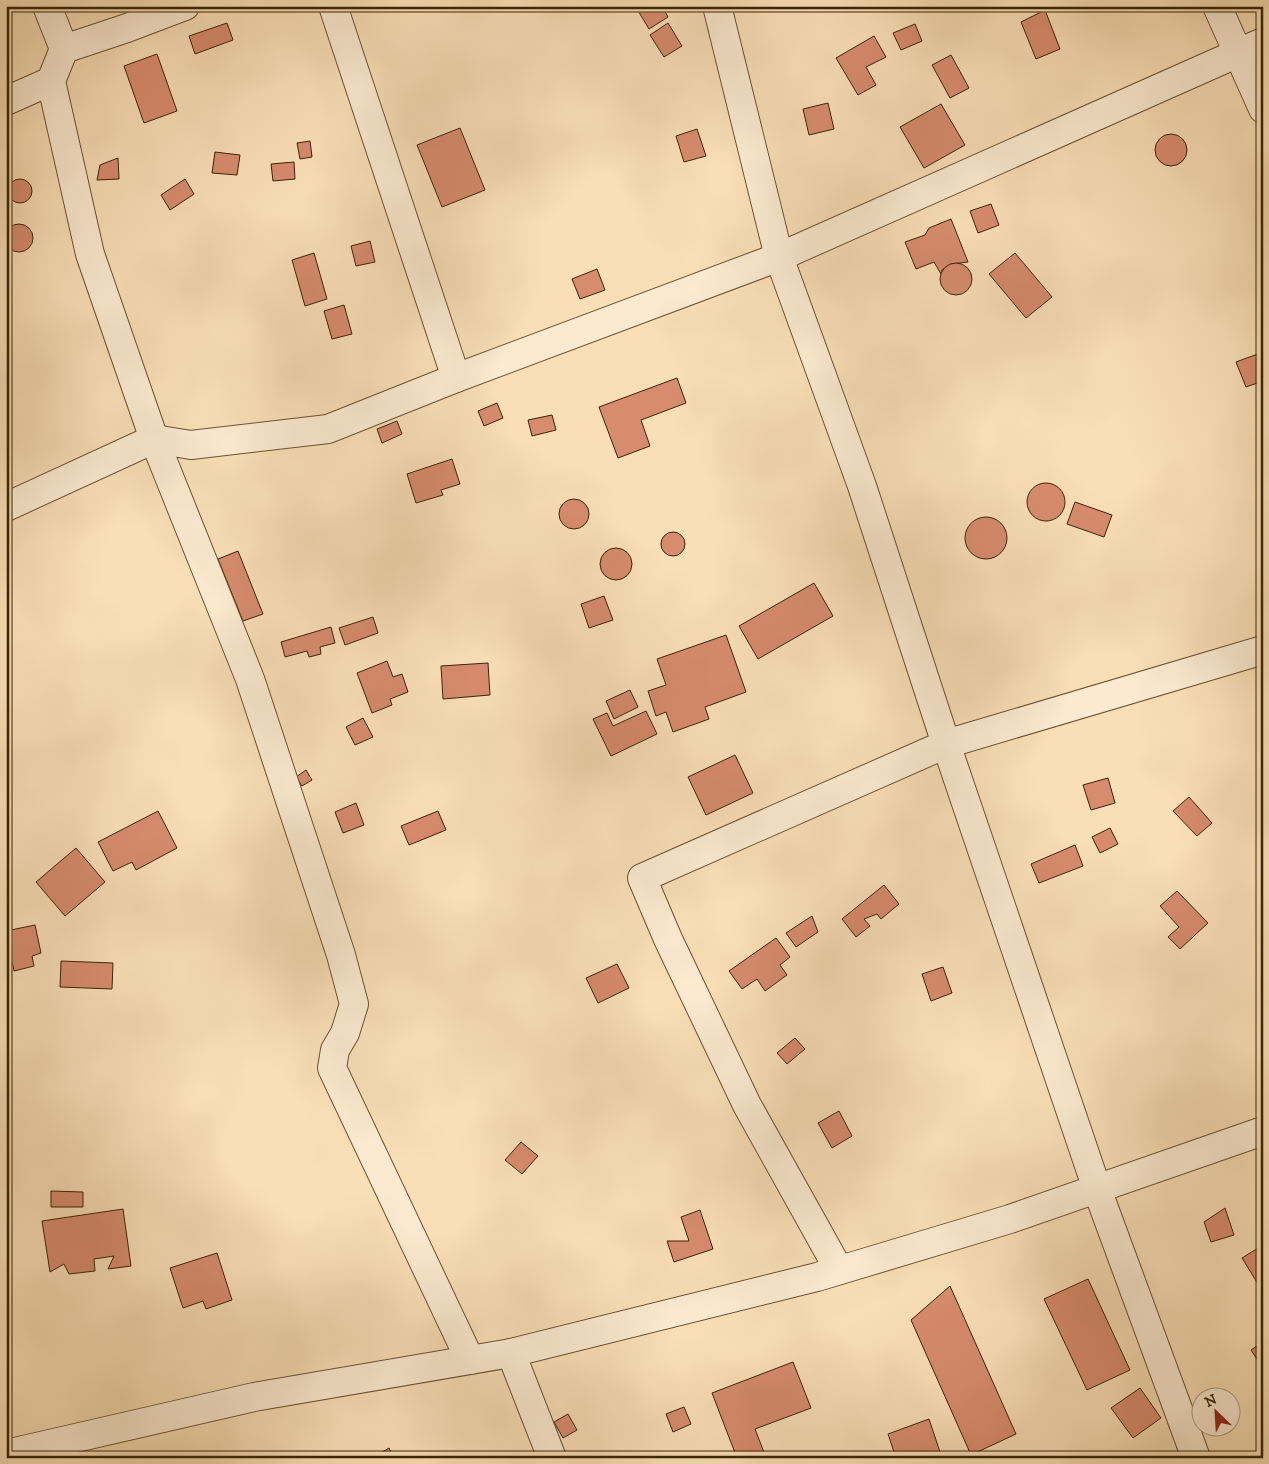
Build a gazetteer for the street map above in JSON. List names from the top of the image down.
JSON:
{
  "north": "top left"
}
